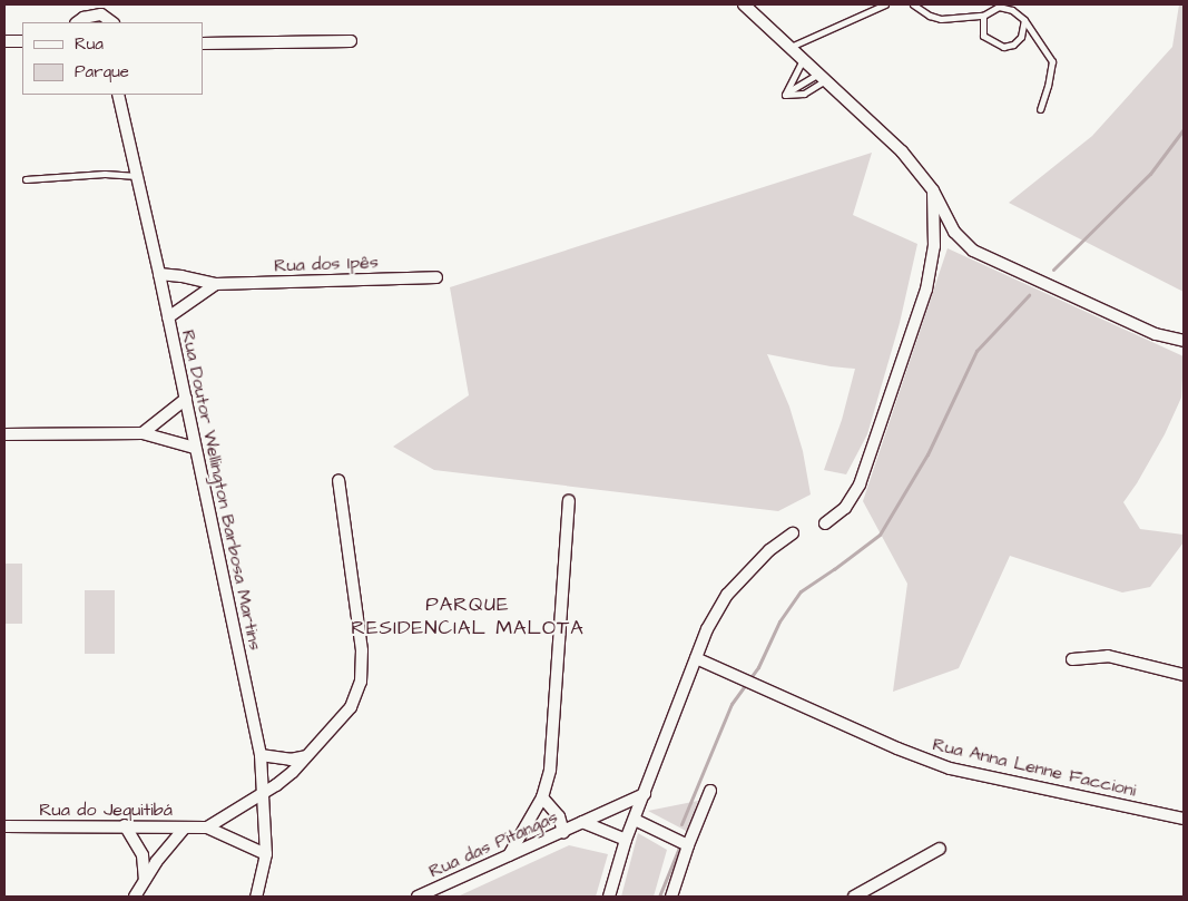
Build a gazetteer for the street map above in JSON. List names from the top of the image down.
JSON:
{
  "streets": {
    "street": [
      "Rua dos Ipês",
      "Rua Doutor Wellington Barbosa Martins",
      "Rua Anna Lenne Faccioni",
      "Rua do Jequitibá",
      "Rua das Pitangas"
    ]
  },
  "crossings": [
    ["Rua dos Ipês", "Rua Doutor Wellington Barbosa Martins"],
    ["Rua Doutor Wellington Barbosa Martins", "Rua do Jequitibá"]
  ],
  "districts": ["PARQUE RESIDENCIAL MALOTA"],
  "legend": ["Rua", "Parque"]
}
